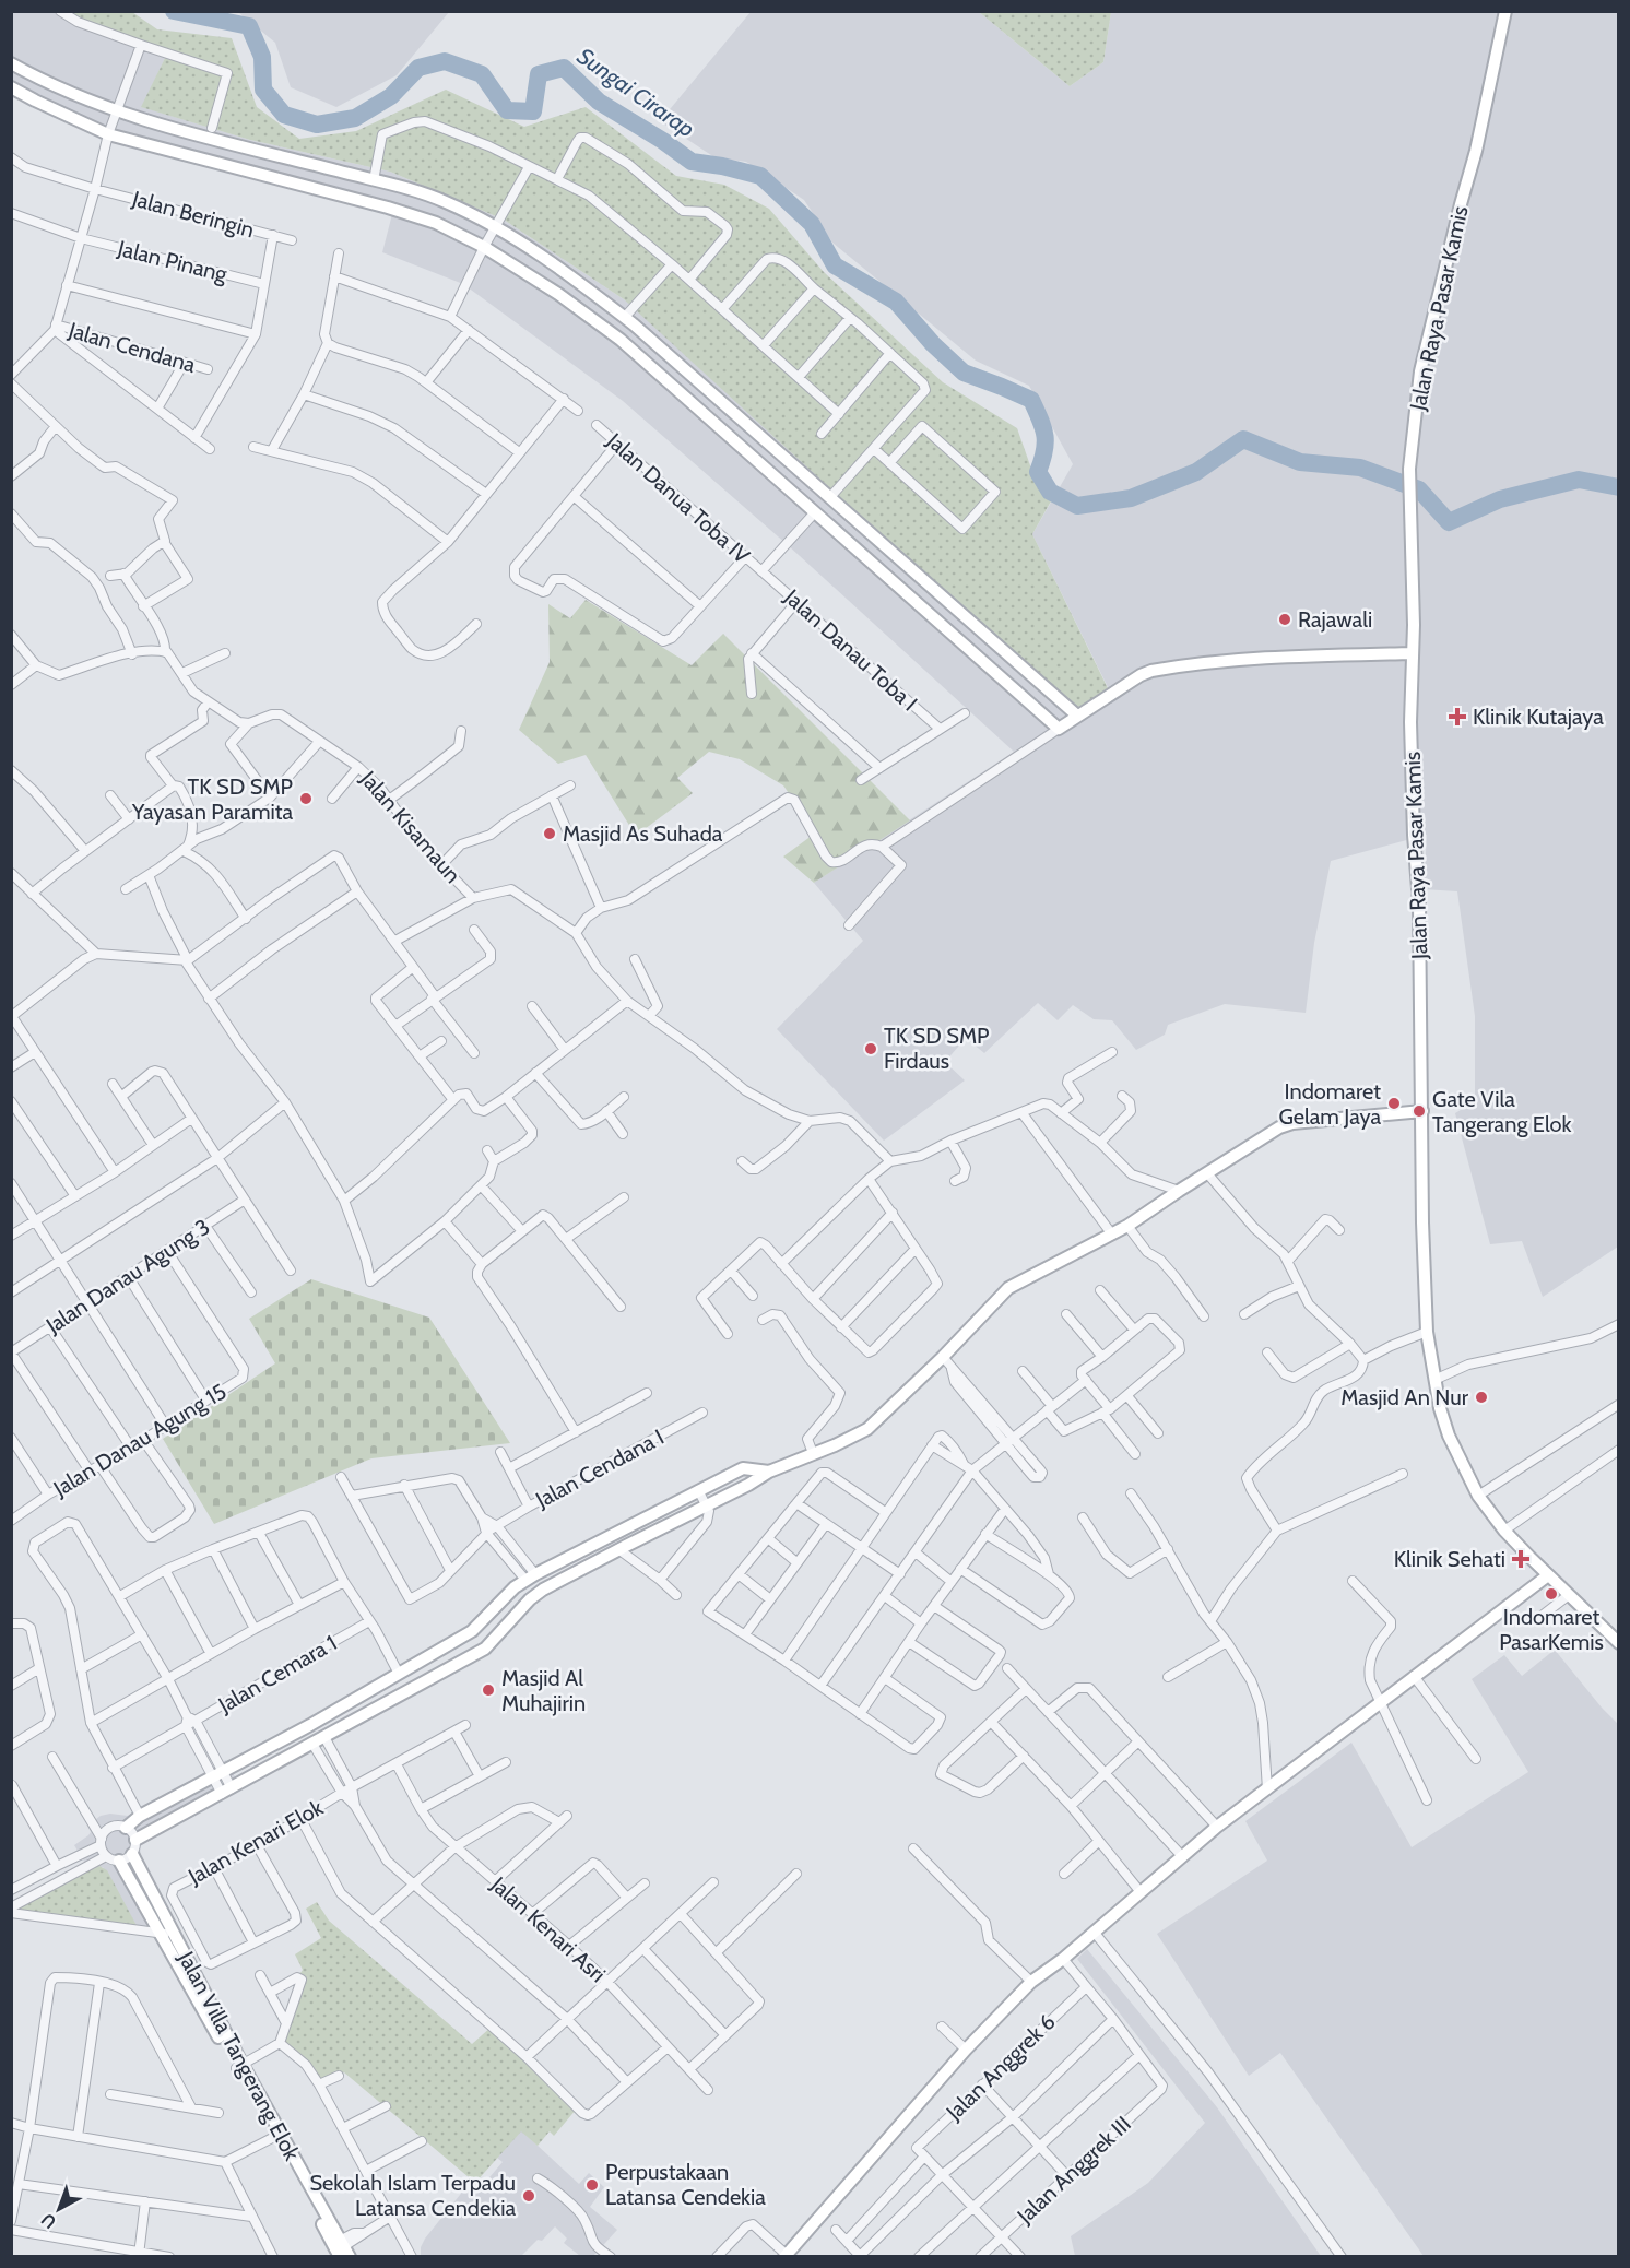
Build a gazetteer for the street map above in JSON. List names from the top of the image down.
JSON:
{
  "streets": {
    "main road": ["Jalan Raya Pasar Kamis", "Jalan Villa Tangerang Elok"],
    "street": [
      "Jalan Beringin",
      "Jalan Pinang",
      "Jalan Cendana",
      "Jalan Danua Toba IV",
      "Jalan Danau Toba I",
      "Jalan Kisamaun",
      "Jalan Danau Agung 3",
      "Jalan Danau Agung 15",
      "Jalan Cendana I",
      "Jalan Cemara 1",
      "Jalan Kenari Elok",
      "Jalan Kenari Asri",
      "Jalan Anggrek 6",
      "Jalan Anggrek III"
    ]
  },
  "crossings": [
    ["Jalan Danua Toba IV", "Jalan Danau Toba I"],
    ["Jalan Danau Agung 3", "Jalan Danau Agung 15"],
    ["Jalan Kenari Elok", "Jalan Kenari Asri"]
  ],
  "water": ["Sungai Cirarap"],
  "places": {
    "other": [
      "Rajawali",
      "TK SD SMP Yayasan Paramita",
      "Masjid As Suhada",
      "TK SD SMP Firdaus",
      "Indomaret Gelam Jaya",
      "Gate Vila Tangerang Elok",
      "Masjid An Nur",
      "Indomaret PasarKemis",
      "Masjid Al Muhajirin",
      "Perpustakaan Latansa Cendekia",
      "Sekolah Islam Terpadu Latansa Cendekia"
    ],
    "health": ["Klinik Kutajaya", "Klinik Sehati"]
  },
  "north": "bottom left"
}
